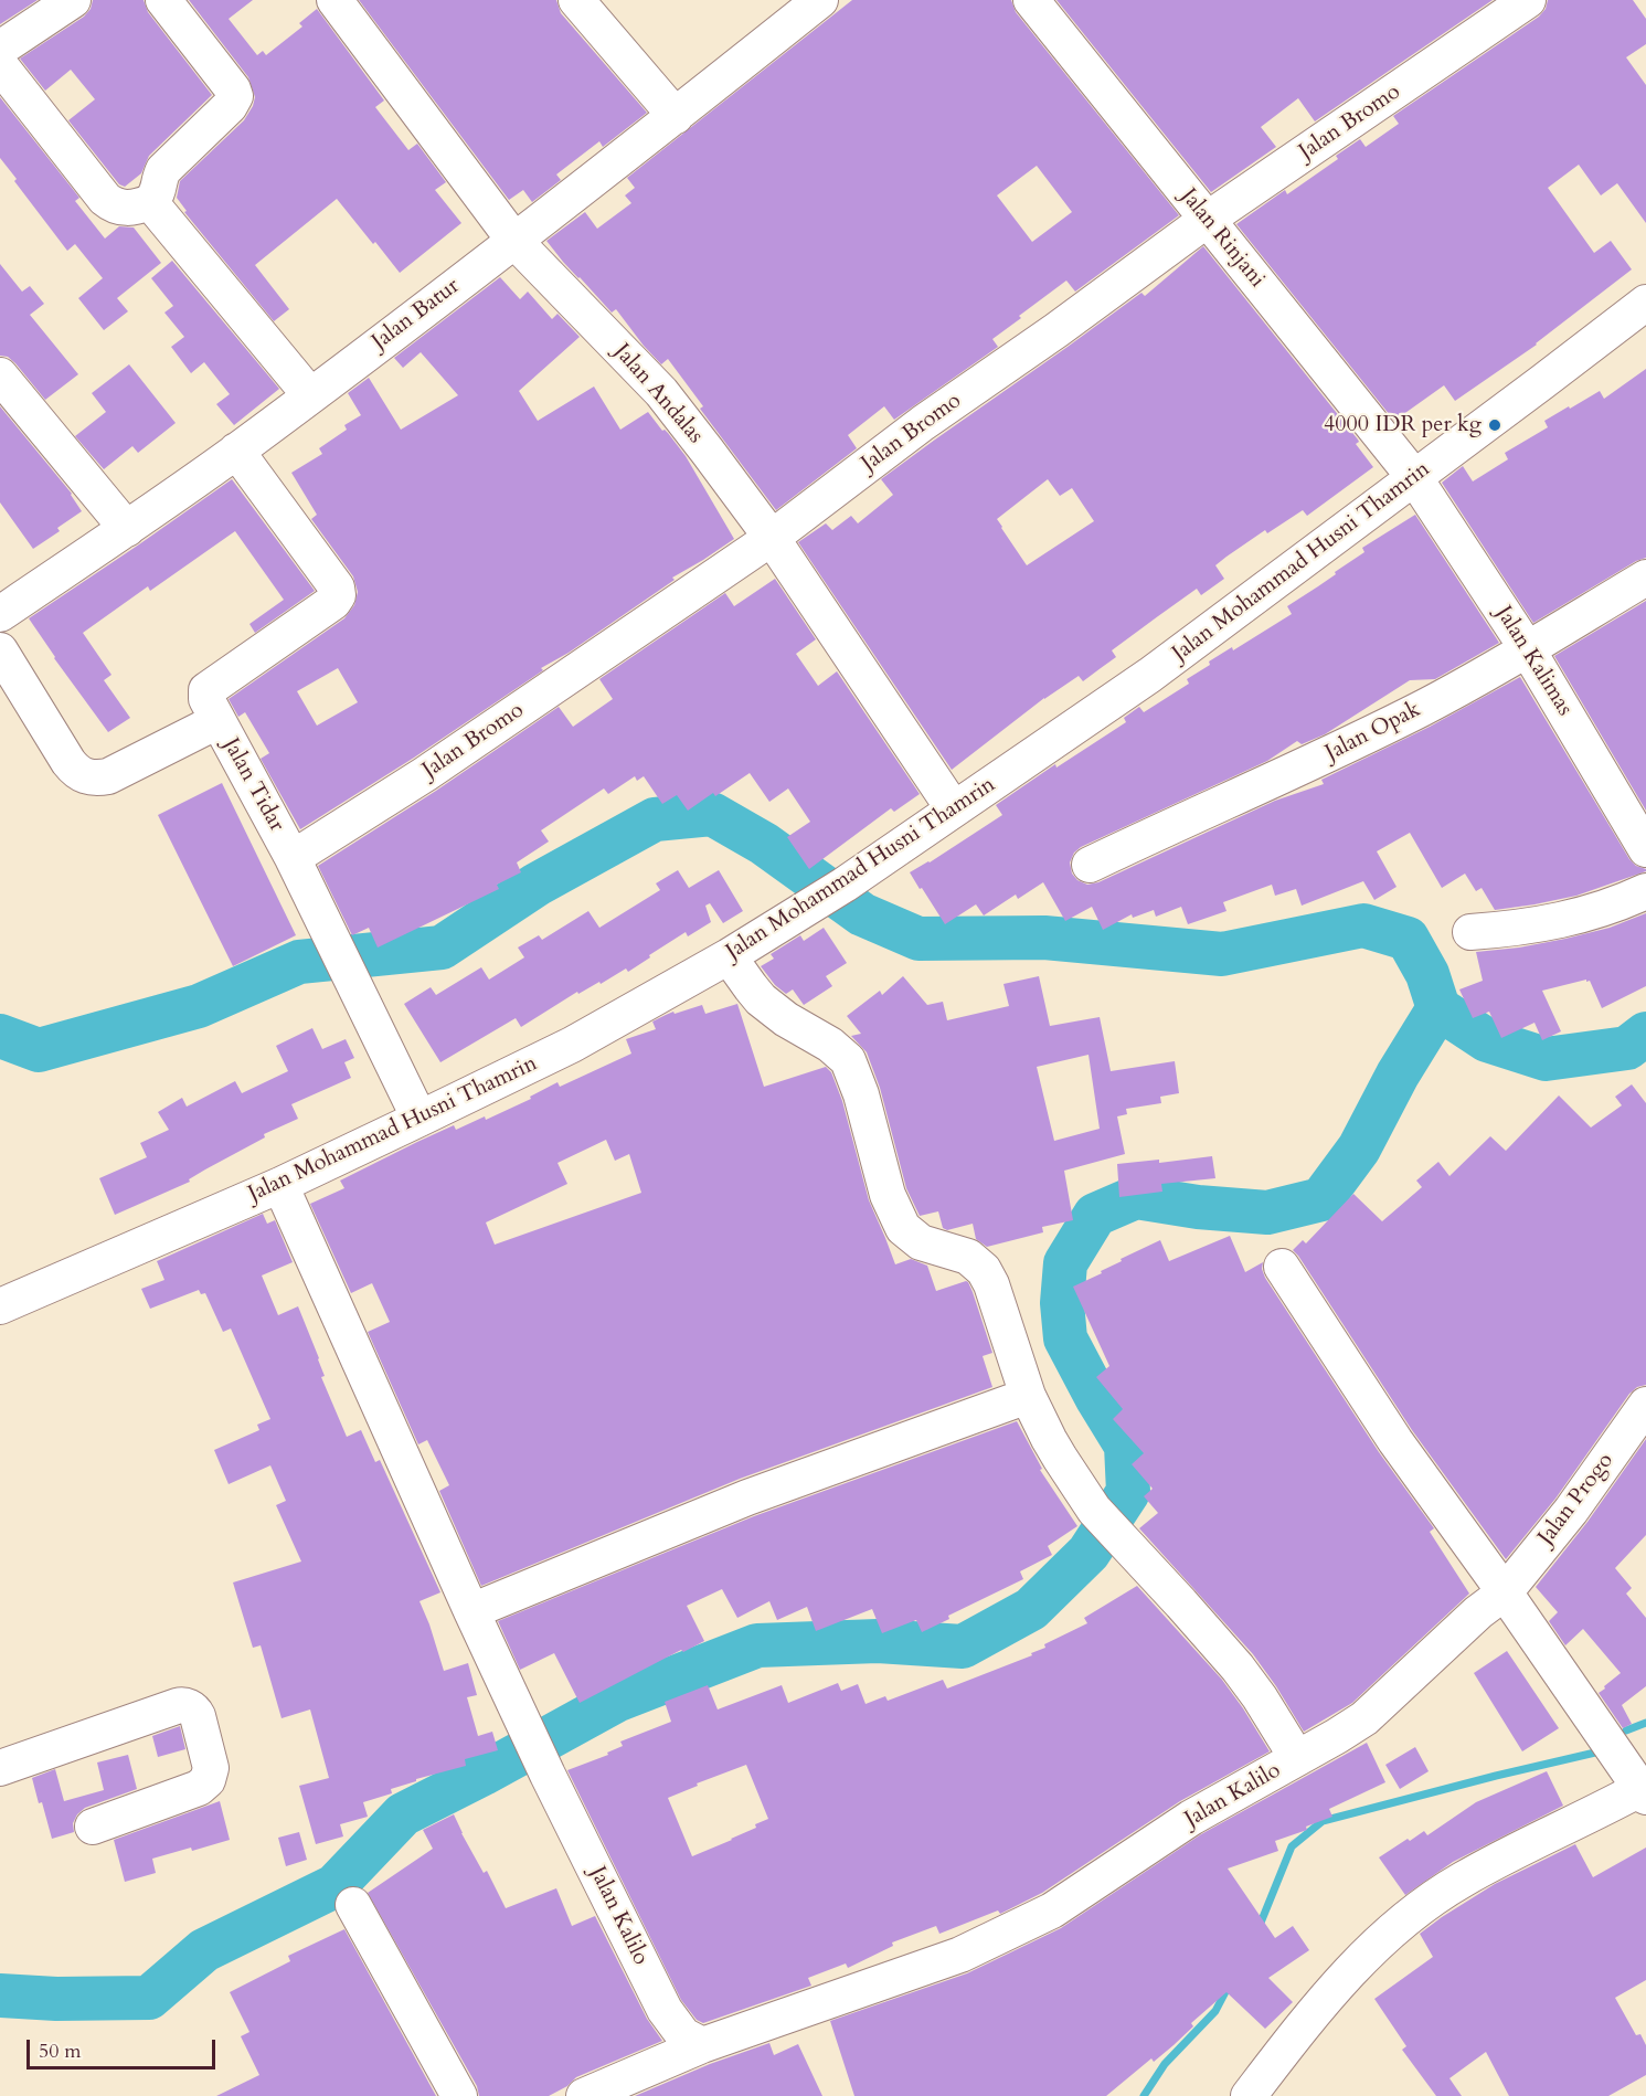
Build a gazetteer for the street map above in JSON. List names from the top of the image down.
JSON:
{
  "streets": {
    "street": [
      "Jalan Bromo",
      "Jalan Rinjani",
      "Jalan Batur",
      "Jalan Andalas",
      "Jalan Mohammad Husni Thamrin",
      "Jalan Kalimas",
      "Jalan Opak",
      "Jalan Tidar",
      "Jalan Progo",
      "Jalan Kalilo"
    ]
  },
  "crossings": [
    ["Jalan Bromo", "Jalan Rinjani"],
    ["Jalan Bromo", "Jalan Andalas"],
    ["Jalan Bromo", "Jalan Tidar"],
    ["Jalan Rinjani", "Jalan Mohammad Husni Thamrin"],
    ["Jalan Rinjani", "Jalan Kalimas"],
    ["Jalan Batur", "Jalan Andalas"],
    ["Jalan Andalas", "Jalan Mohammad Husni Thamrin"],
    ["Jalan Mohammad Husni Thamrin", "Jalan Kalimas"],
    ["Jalan Mohammad Husni Thamrin", "Jalan Tidar"],
    ["Jalan Mohammad Husni Thamrin", "Jalan Kalilo"],
    ["Jalan Kalimas", "Jalan Opak"],
    ["Jalan Progo", "Jalan Kalilo"]
  ],
  "places": ["4000 IDR per kg"],
  "scale_bar": "50 m"
}
